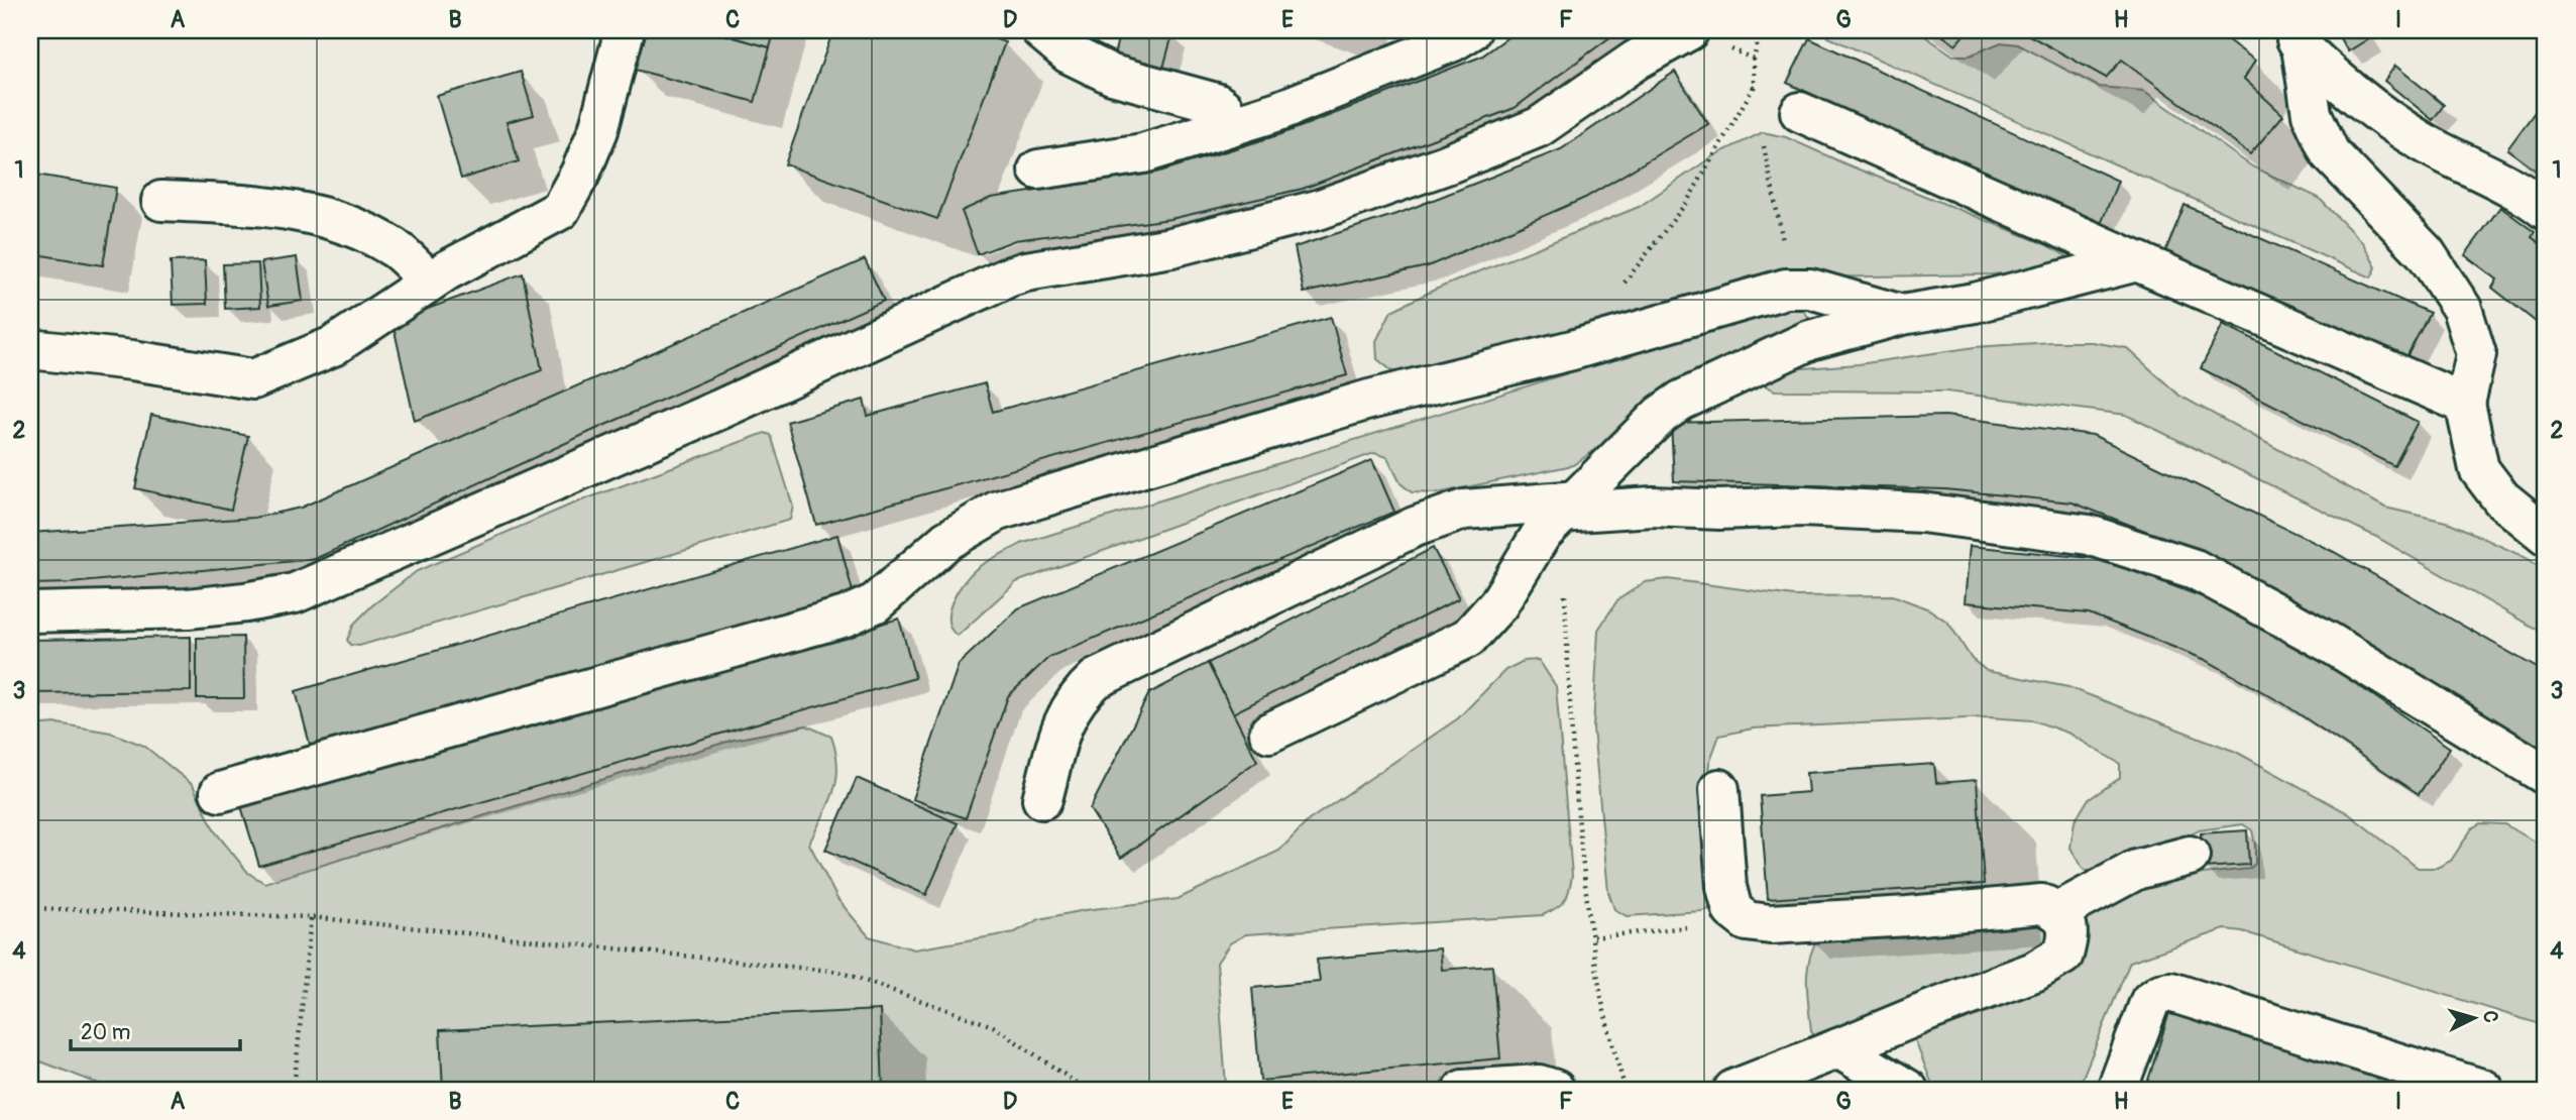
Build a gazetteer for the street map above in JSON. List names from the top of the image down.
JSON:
{
  "scale_bar": "20 m",
  "north": "right",
  "grid": {
    "columns": [
      "A",
      "B",
      "C",
      "D",
      "E",
      "F",
      "G",
      "H",
      "I"
    ],
    "rows": [
      "1",
      "2",
      "3",
      "4"
    ]
  }
}
